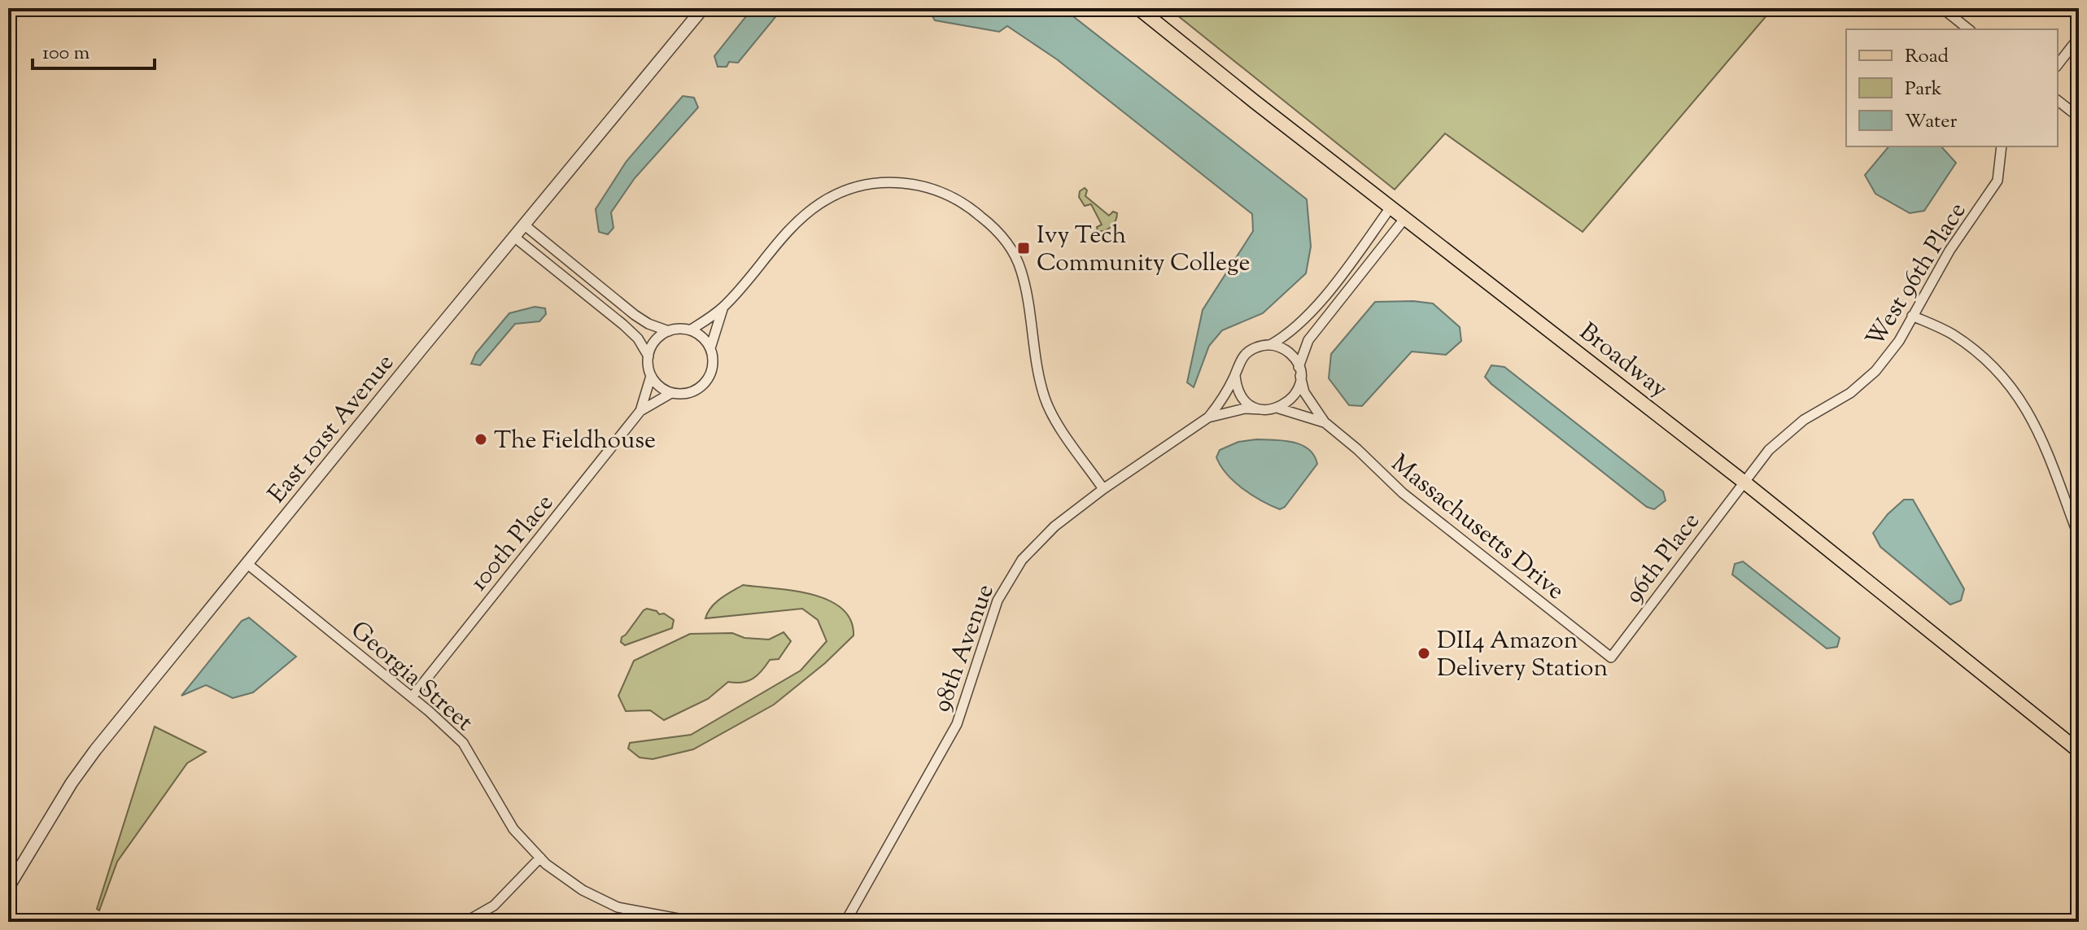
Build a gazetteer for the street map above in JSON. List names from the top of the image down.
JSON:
{
  "streets": {
    "main road": ["Broadway"],
    "street": [
      "West 96th Place",
      "East 101st Avenue",
      "Massachusetts Drive",
      "100th Place",
      "96th Place",
      "98th Avenue",
      "Georgia Street"
    ]
  },
  "crossings": [
    ["West 96th Place", "Broadway"],
    ["West 96th Place", "96th Place"],
    ["Broadway", "96th Place"],
    ["Broadway", "98th Avenue"],
    ["East 101st Avenue", "Georgia Street"],
    ["Massachusetts Drive", "96th Place"],
    ["Massachusetts Drive", "98th Avenue"],
    ["100th Place", "Georgia Street"]
  ],
  "places": {
    "transit": ["Ivy Tech Community College"],
    "other": ["The Fieldhouse", "DII4 Amazon Delivery Station"]
  },
  "legend": ["Road", "Park", "Water"],
  "scale_bar": "100 m"
}
